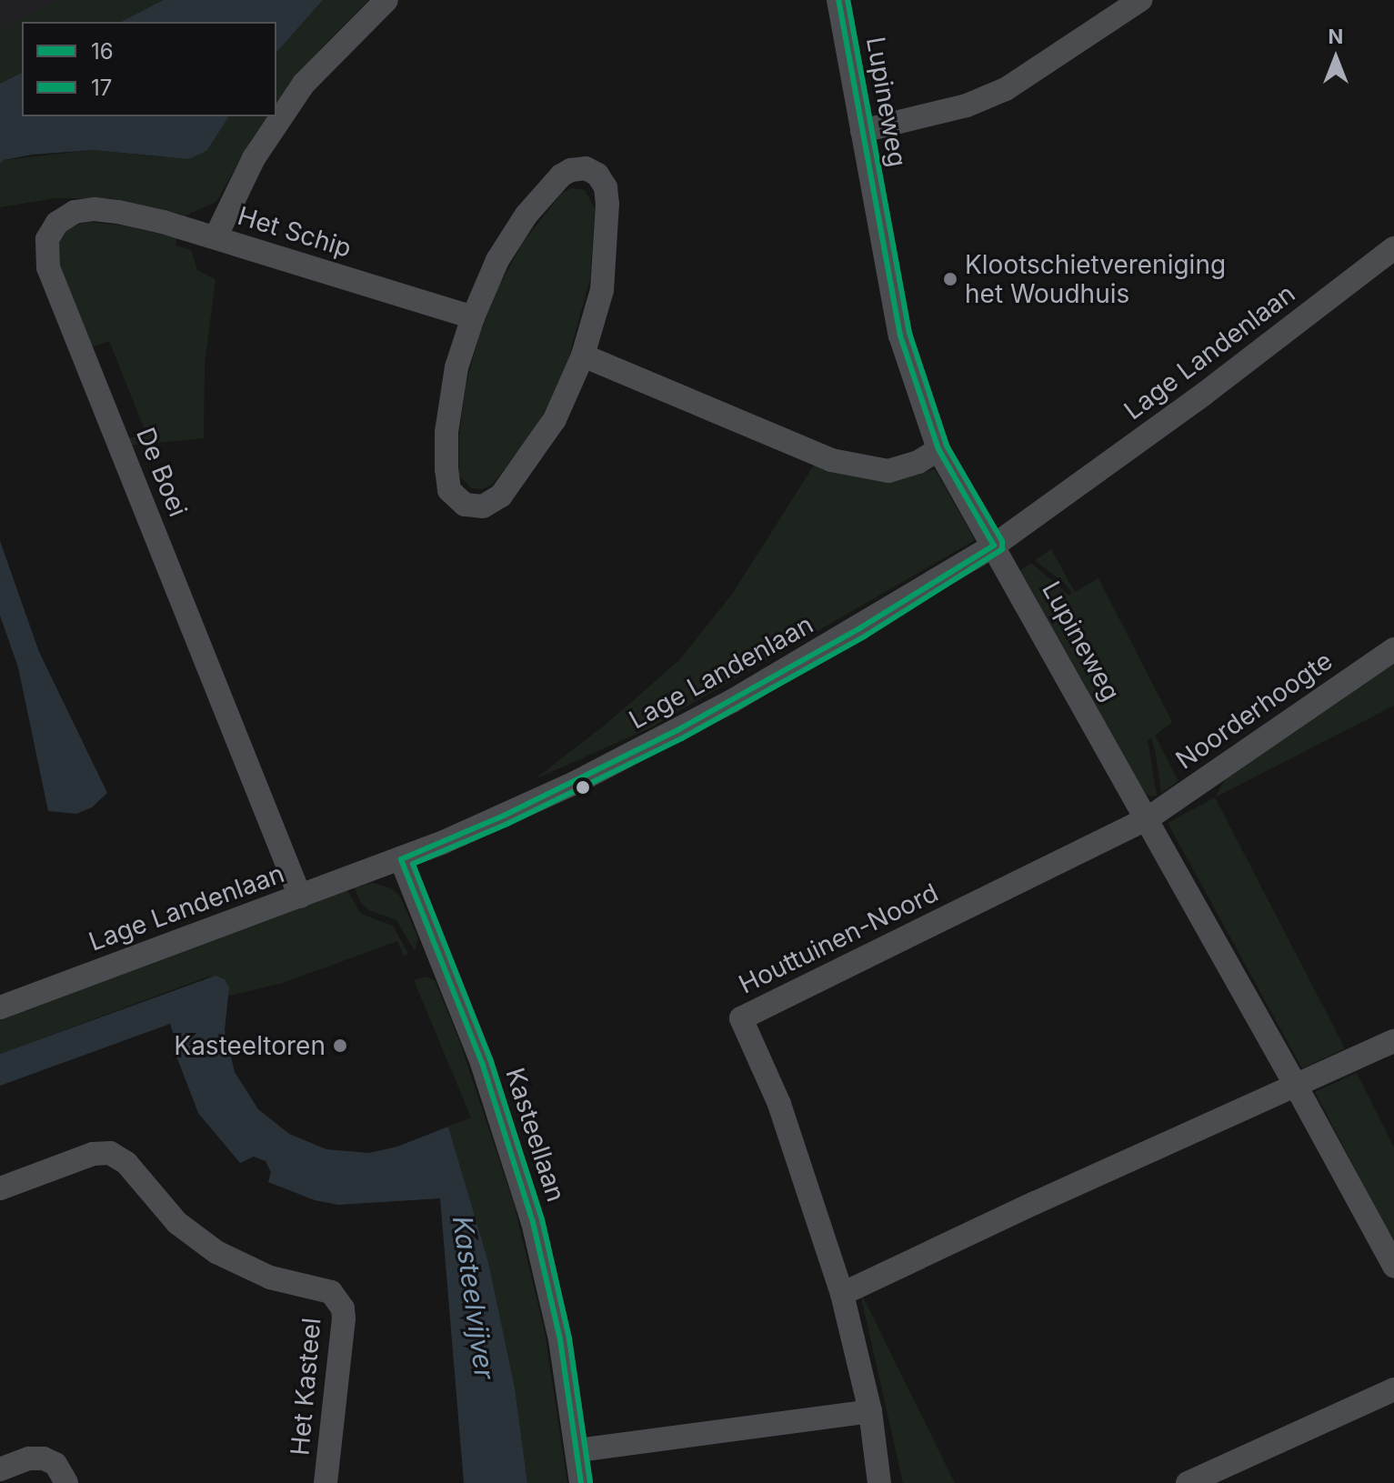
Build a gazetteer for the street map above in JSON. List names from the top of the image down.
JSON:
{
  "streets": {
    "street": [
      "Lupineweg",
      "Het Schip",
      "Lage Landenlaan",
      "De Boei",
      "Noorderhoogte",
      "Houttuinen-Noord",
      "Kasteellaan",
      "Het Kasteel"
    ]
  },
  "crossings": [
    ["Lupineweg", "Lage Landenlaan"],
    ["Lupineweg", "Noorderhoogte"],
    ["Lupineweg", "Houttuinen-Noord"],
    ["Het Schip", "De Boei"],
    ["Lage Landenlaan", "De Boei"],
    ["Lage Landenlaan", "Kasteellaan"],
    ["Noorderhoogte", "Houttuinen-Noord"]
  ],
  "water": ["Kasteelvijver"],
  "places": ["Klootschietvereniging het Woudhuis", "Kasteeltoren"],
  "lines": ["transit line 16", "transit line 17"],
  "legend": ["16", "17"],
  "north": "top"
}
